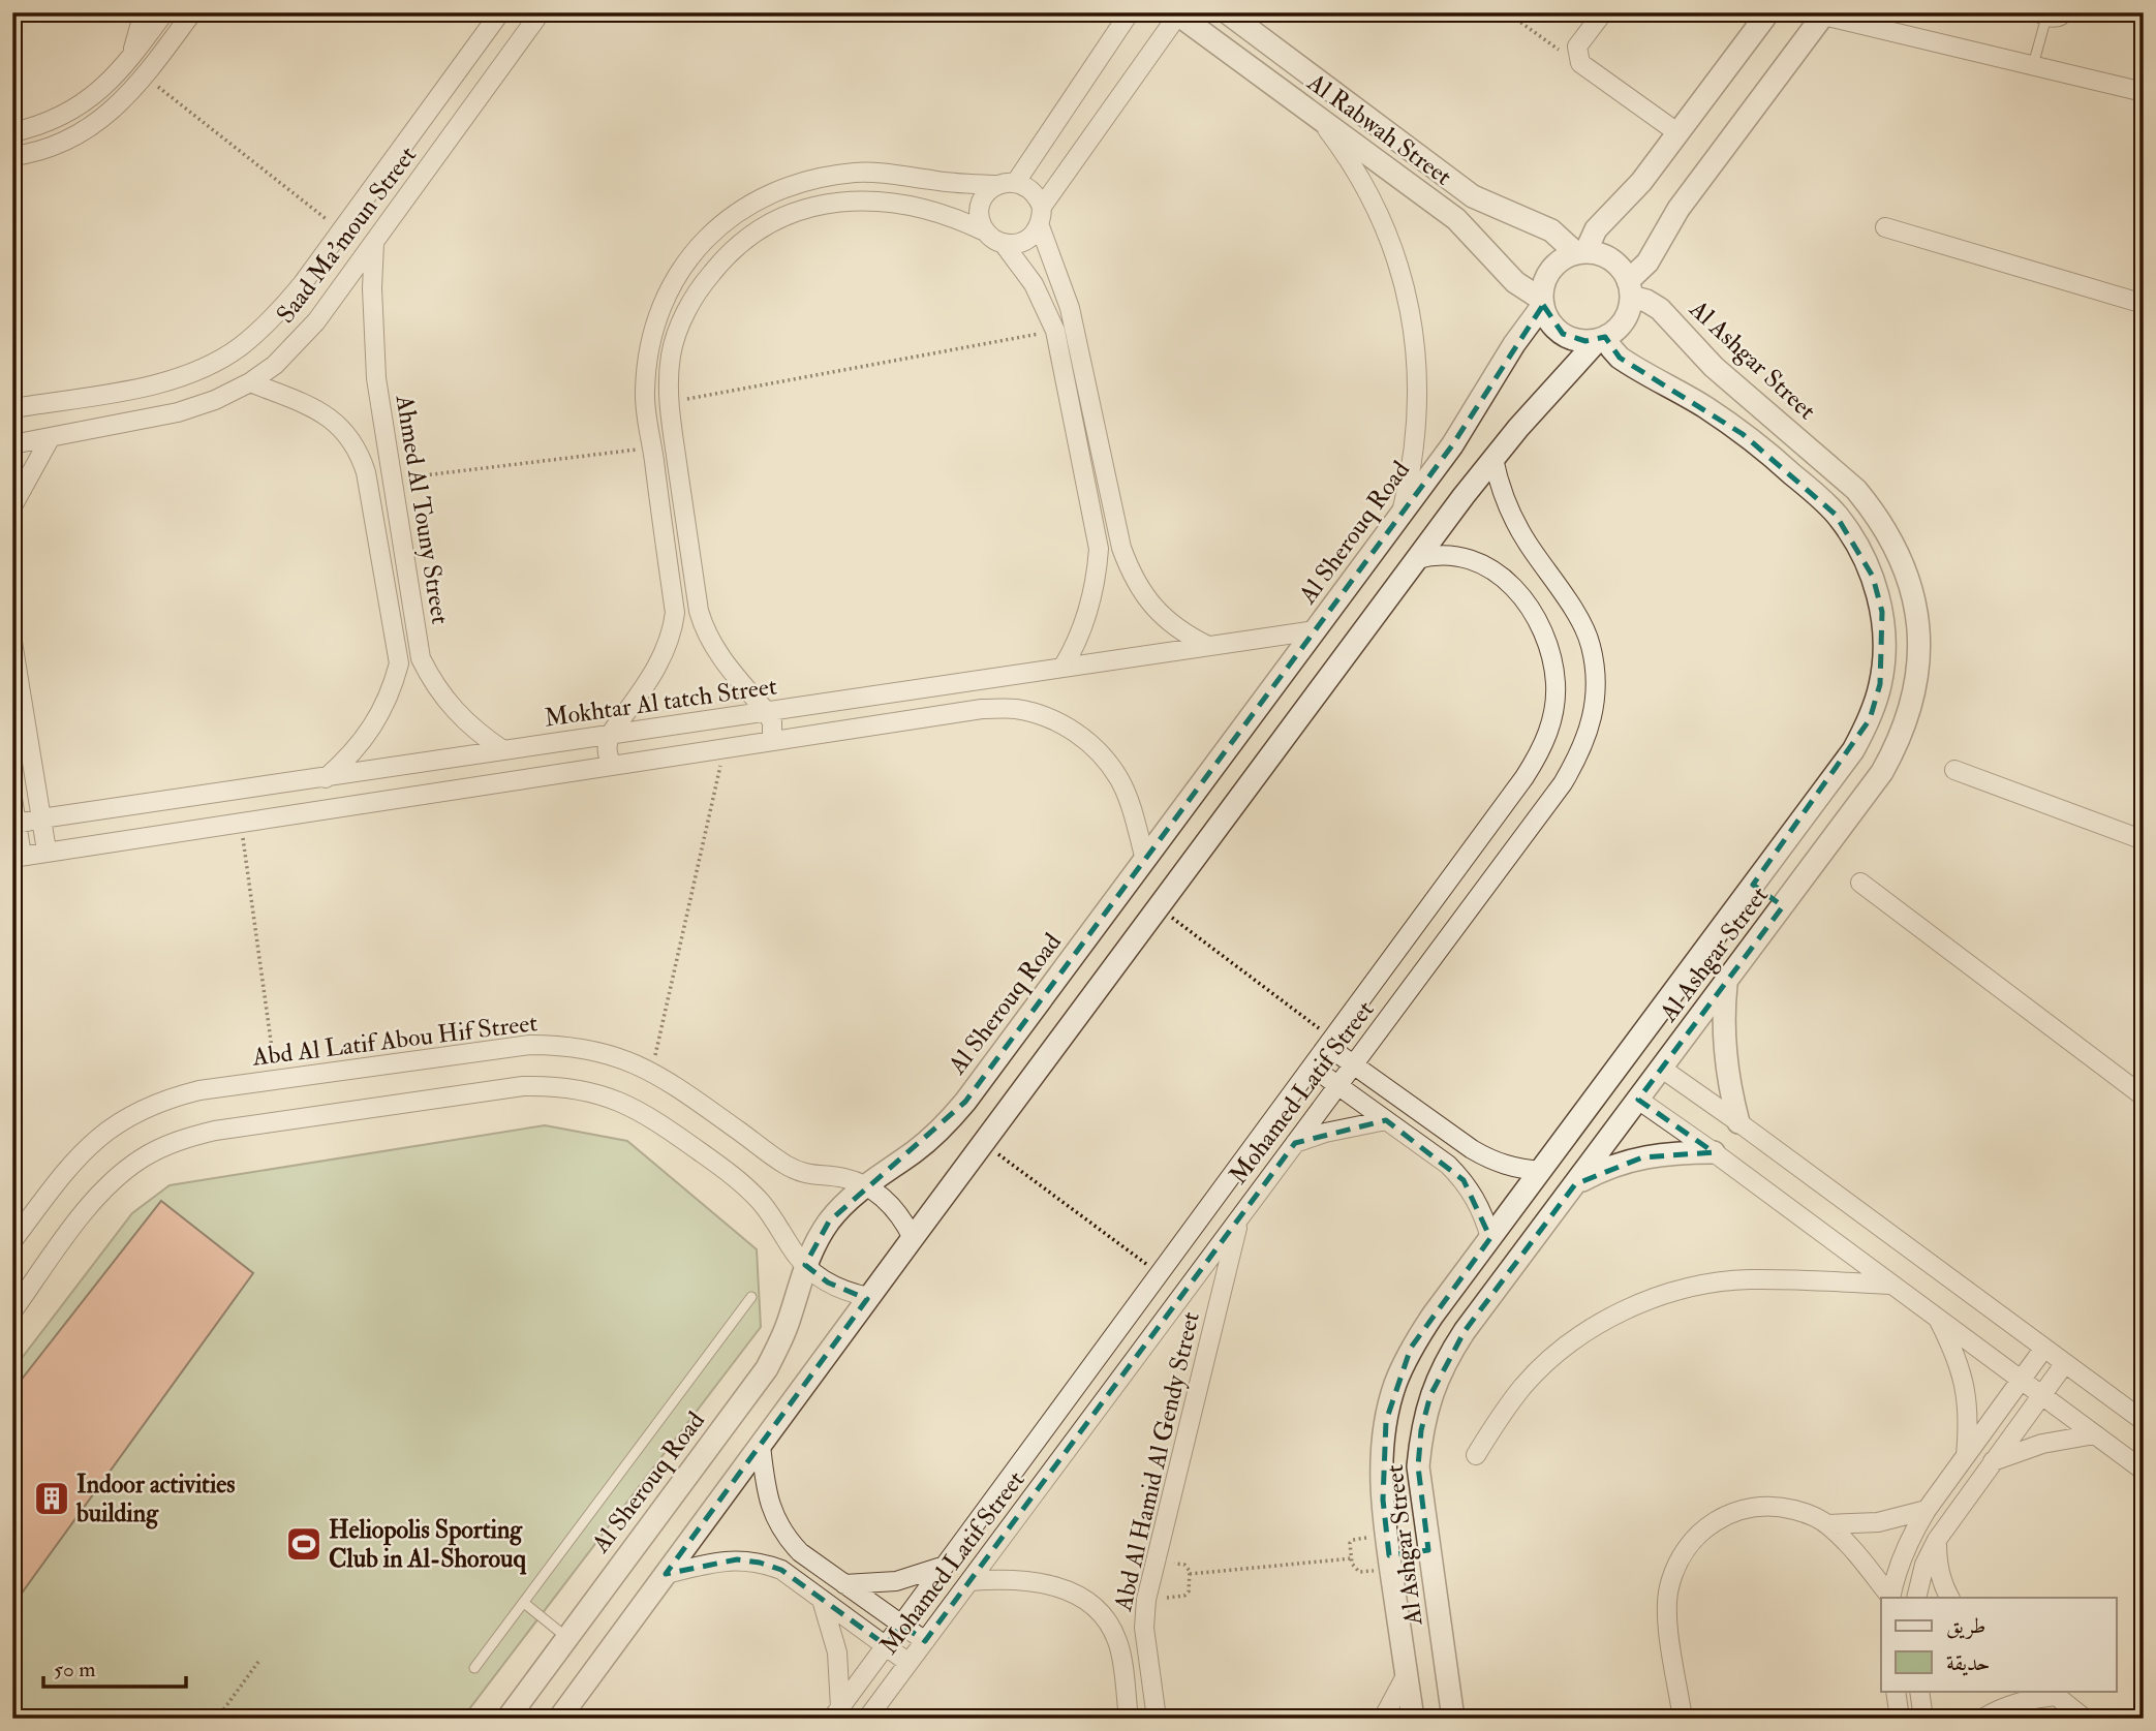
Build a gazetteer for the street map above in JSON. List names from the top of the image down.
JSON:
{
  "streets": {
    "street": [
      "Al Rabwah Street",
      "Saad Ma'moun Street",
      "Al Ashgar Street",
      "Ahmed Al Touny Street",
      "Al Sherouq Road",
      "Mokhtar Al tatch Street",
      "Abd Al Latif Abou Hif Street",
      "Mohamed Latif Street",
      "Abd Al Hamid Al Gendy Street"
    ]
  },
  "crossings": [
    ["Al Rabwah Street", "Al Ashgar Street"],
    ["Al Rabwah Street", "Al Sherouq Road"],
    ["Saad Ma'moun Street", "Ahmed Al Touny Street"],
    ["Al Ashgar Street", "Al Sherouq Road"],
    ["Ahmed Al Touny Street", "Mokhtar Al tatch Street"],
    ["Al Sherouq Road", "Mokhtar Al tatch Street"],
    ["Al Sherouq Road", "Abd Al Latif Abou Hif Street"],
    ["Mohamed Latif Street", "Abd Al Hamid Al Gendy Street"]
  ],
  "places": {
    "building": ["Indoor activities building"],
    "sports": ["Heliopolis Sporting Club in Al-Shorouq"]
  },
  "legend": ["طريق", "حديقة"],
  "scale_bar": "50 m"
}
